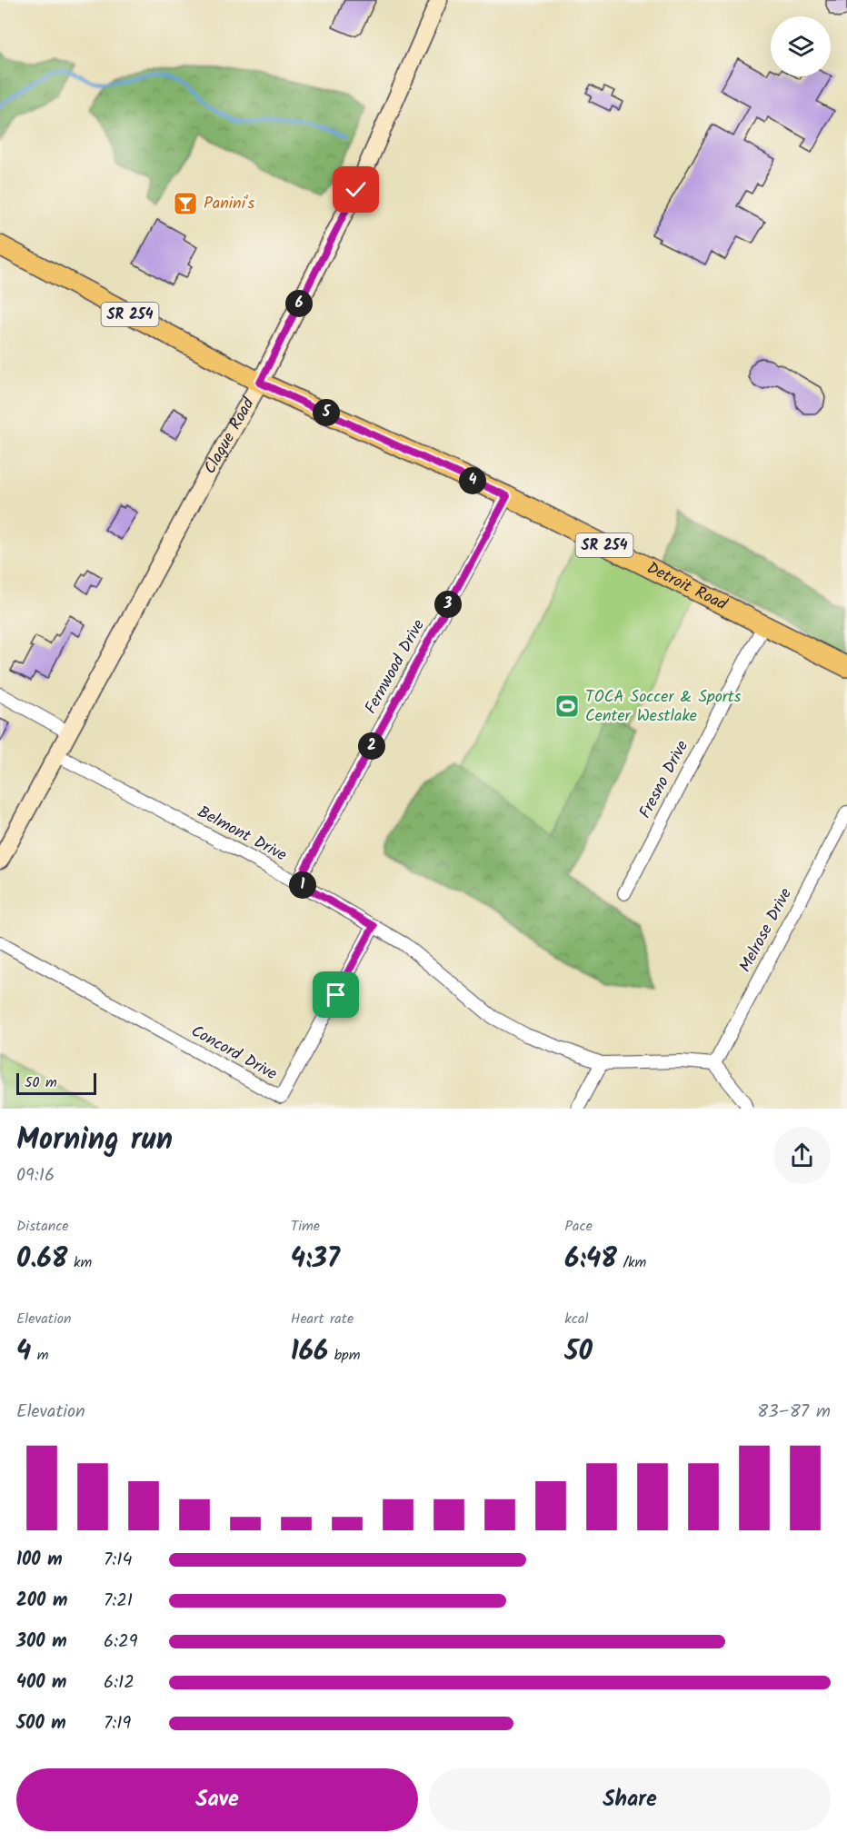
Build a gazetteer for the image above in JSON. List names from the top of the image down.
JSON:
{
  "streets": {
    "main road": ["SR 254", "Clague Road", "Detroit Road"],
    "street": [
      "Fernwood Drive",
      "Fresno Drive",
      "Belmont Drive",
      "Melrose Drive",
      "Concord Drive"
    ]
  },
  "crossings": [
    ["Clague Road", "Detroit Road"],
    ["Clague Road", "Belmont Drive"],
    ["Detroit Road", "Fernwood Drive"],
    ["Detroit Road", "Fresno Drive"],
    ["Fernwood Drive", "Belmont Drive"],
    ["Belmont Drive", "Concord Drive"]
  ],
  "places": {
    "bar": ["Panini's"],
    "sports": ["TOCA Soccer & Sports Center Westlake"]
  },
  "scale_bar": "50 m",
  "page": {
    "pins": [
      "6",
      "5",
      "4",
      "3",
      "2",
      "1"
    ],
    "scale": "50 m",
    "heading": ["Morning run", "09:16"],
    "stats": [
      ["Distance", "0.68 km"],
      ["Time", "4:37"],
      ["Pace", "6:48 /km"],
      ["Elevation", "4 m"],
      ["Heart rate", "166 bpm"],
      ["kcal", "50"]
    ],
    "chart": ["Elevation", "83–87 m"],
    "list": [
      {
        "name": "100 m",
        "note": "7:14"
      },
      {
        "name": "200 m",
        "note": "7:21"
      },
      {
        "name": "300 m",
        "note": "6:29"
      },
      {
        "name": "400 m",
        "note": "6:12"
      },
      {
        "name": "500 m",
        "note": "7:19"
      }
    ],
    "buttons": ["Save", "Share"]
  }
}
